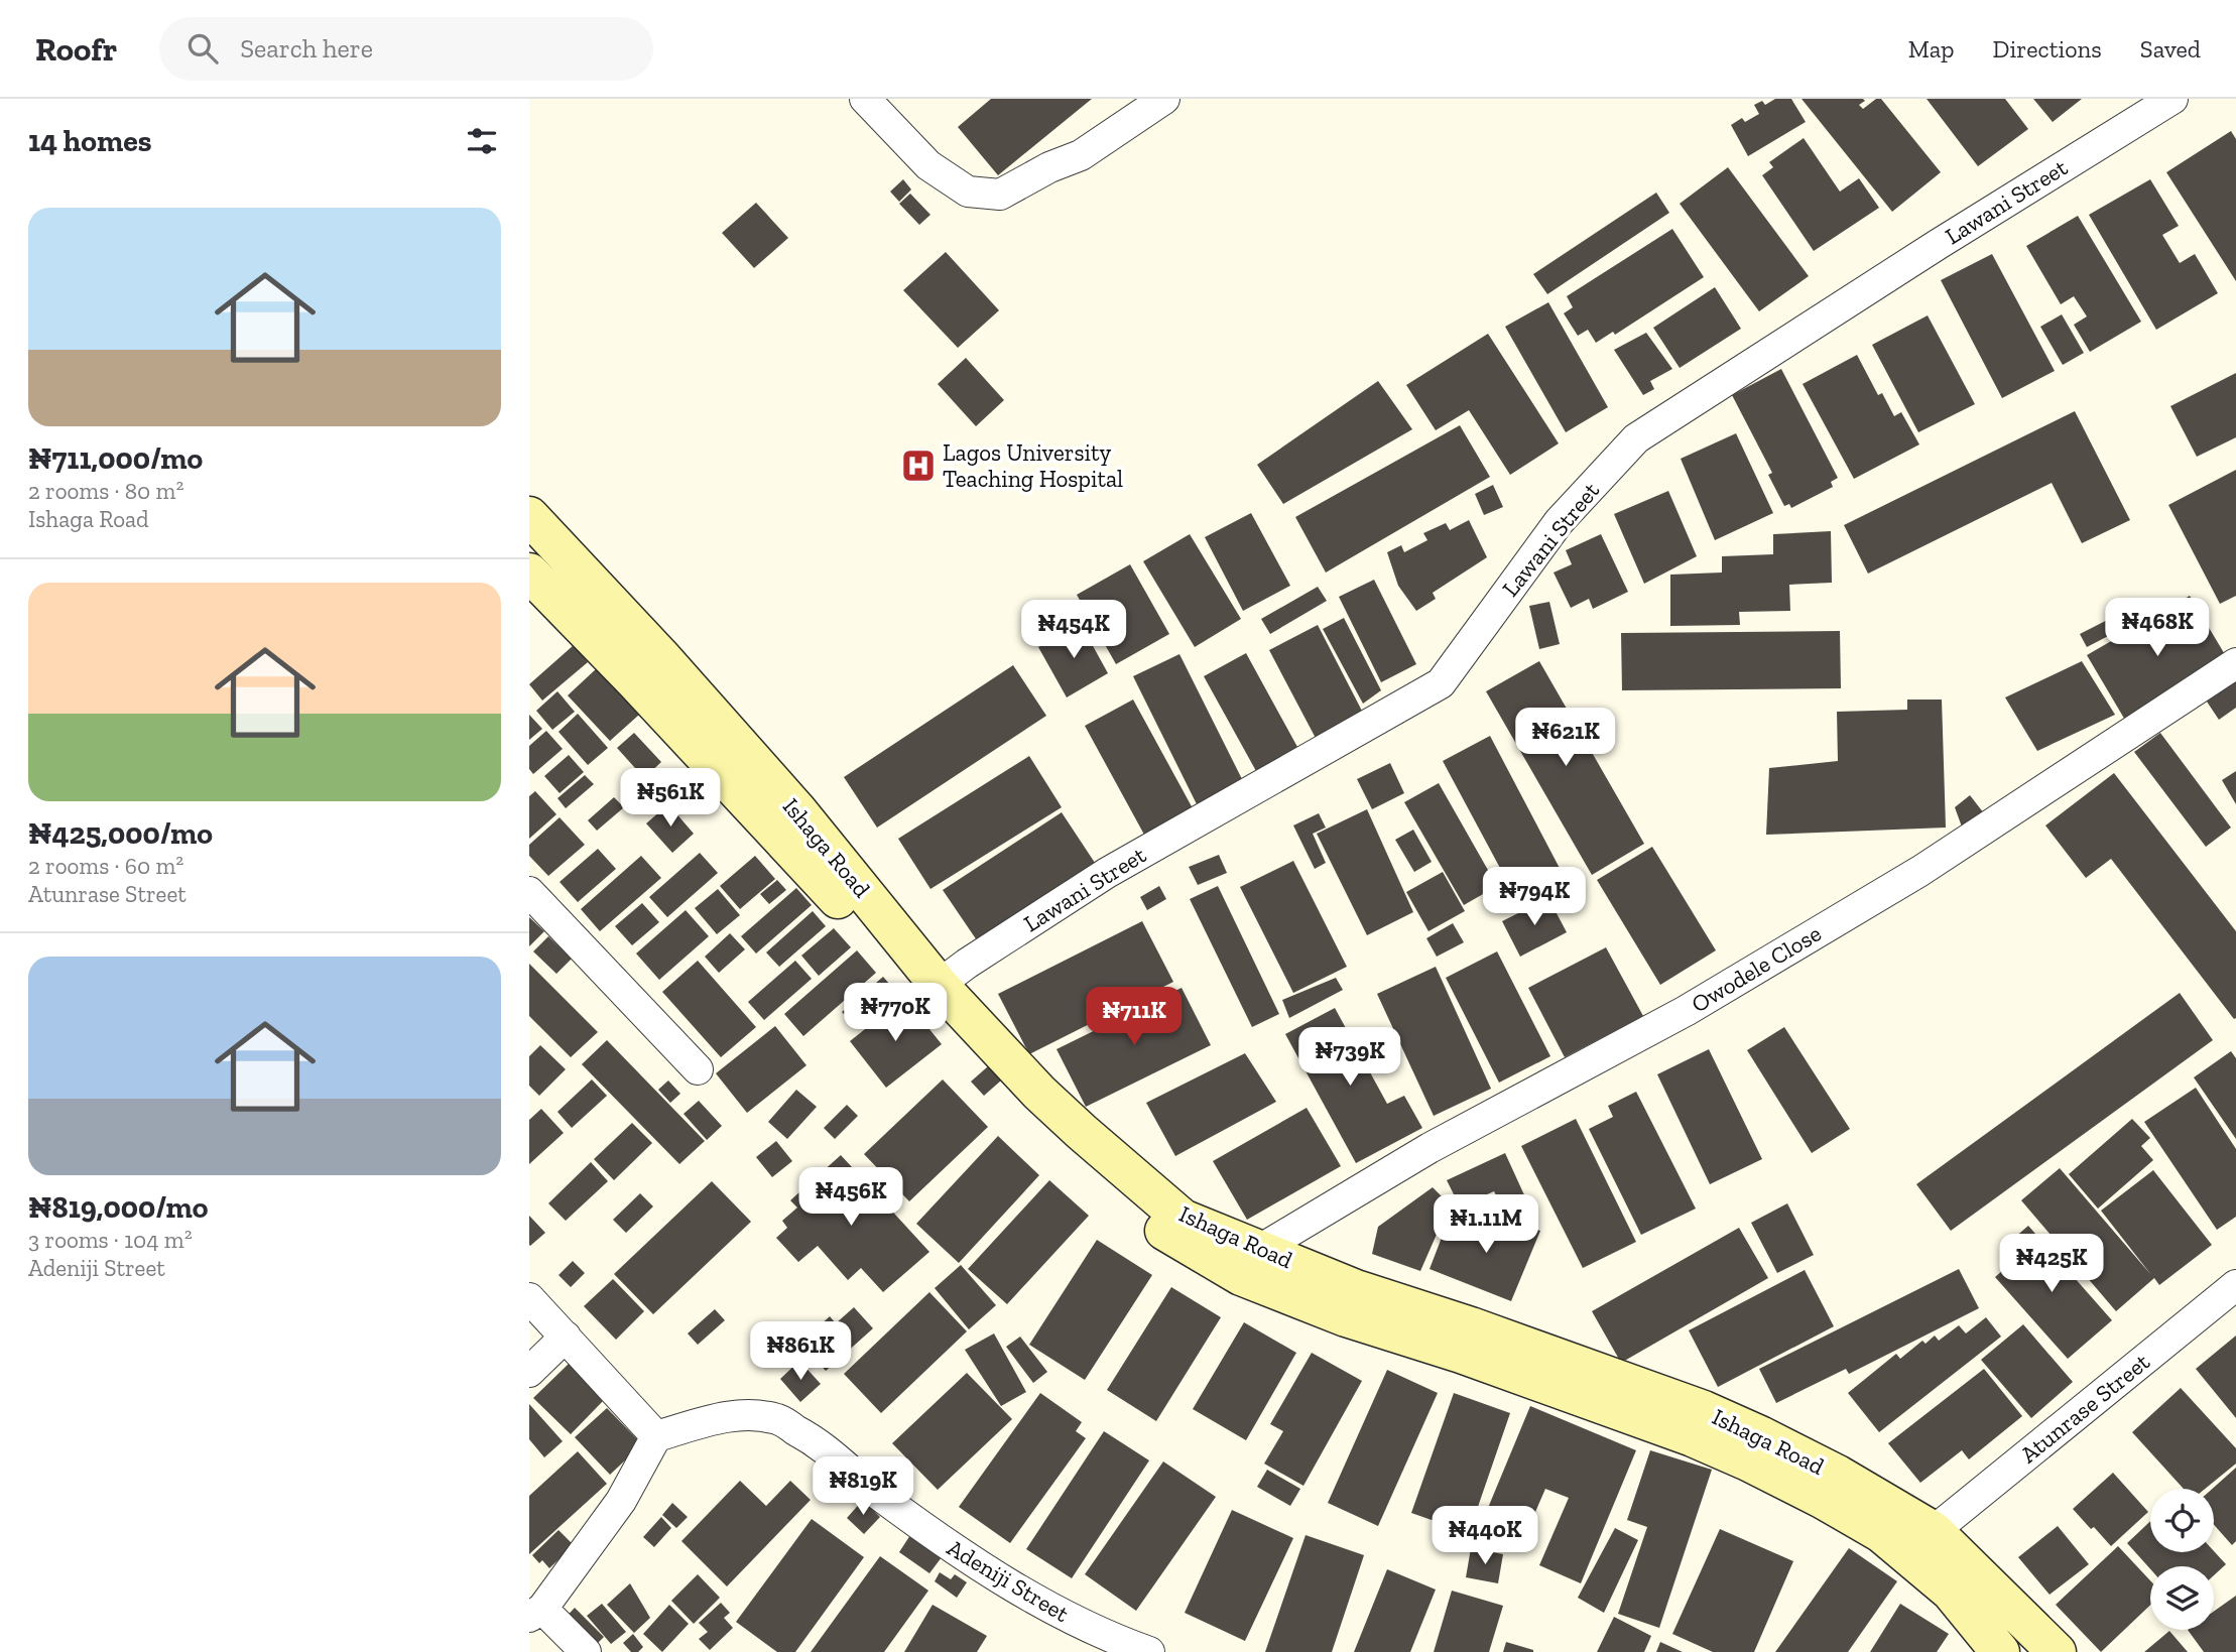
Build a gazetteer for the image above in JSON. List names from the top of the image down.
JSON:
{
  "streets": {
    "main road": ["Ishaga Road"],
    "street": [
      "Lawani Street",
      "Owodele Close",
      "Atunrase Street",
      "Adeniji Street"
    ]
  },
  "crossings": [
    ["Lawani Street", "Ishaga Road"],
    ["Ishaga Road", "Owodele Close"],
    ["Ishaga Road", "Atunrase Street"]
  ],
  "places": {
    "hospital": ["Lagos University Teaching Hospital"]
  },
  "page": {
    "header": "Roofr",
    "search": "Search here",
    "nav": ["Map", "Directions", "Saved"],
    "heading": "14 homes",
    "list": [
      {
        "name": "₦711,000/mo",
        "note": "2 rooms · 80 m² · Ishaga Road"
      },
      {
        "name": "₦425,000/mo",
        "note": "2 rooms · 60 m² · Atunrase Street"
      },
      {
        "name": "₦819,000/mo",
        "note": "3 rooms · 104 m² · Adeniji Street"
      }
    ],
    "price": [
      "₦468K",
      "₦454K",
      "₦621K",
      "₦561K",
      "₦794K",
      "₦770K",
      "₦711K",
      "₦739K",
      "₦456K",
      "₦1.11M",
      "₦425K",
      "₦861K",
      "₦819K",
      "₦440K"
    ]
  }
}
